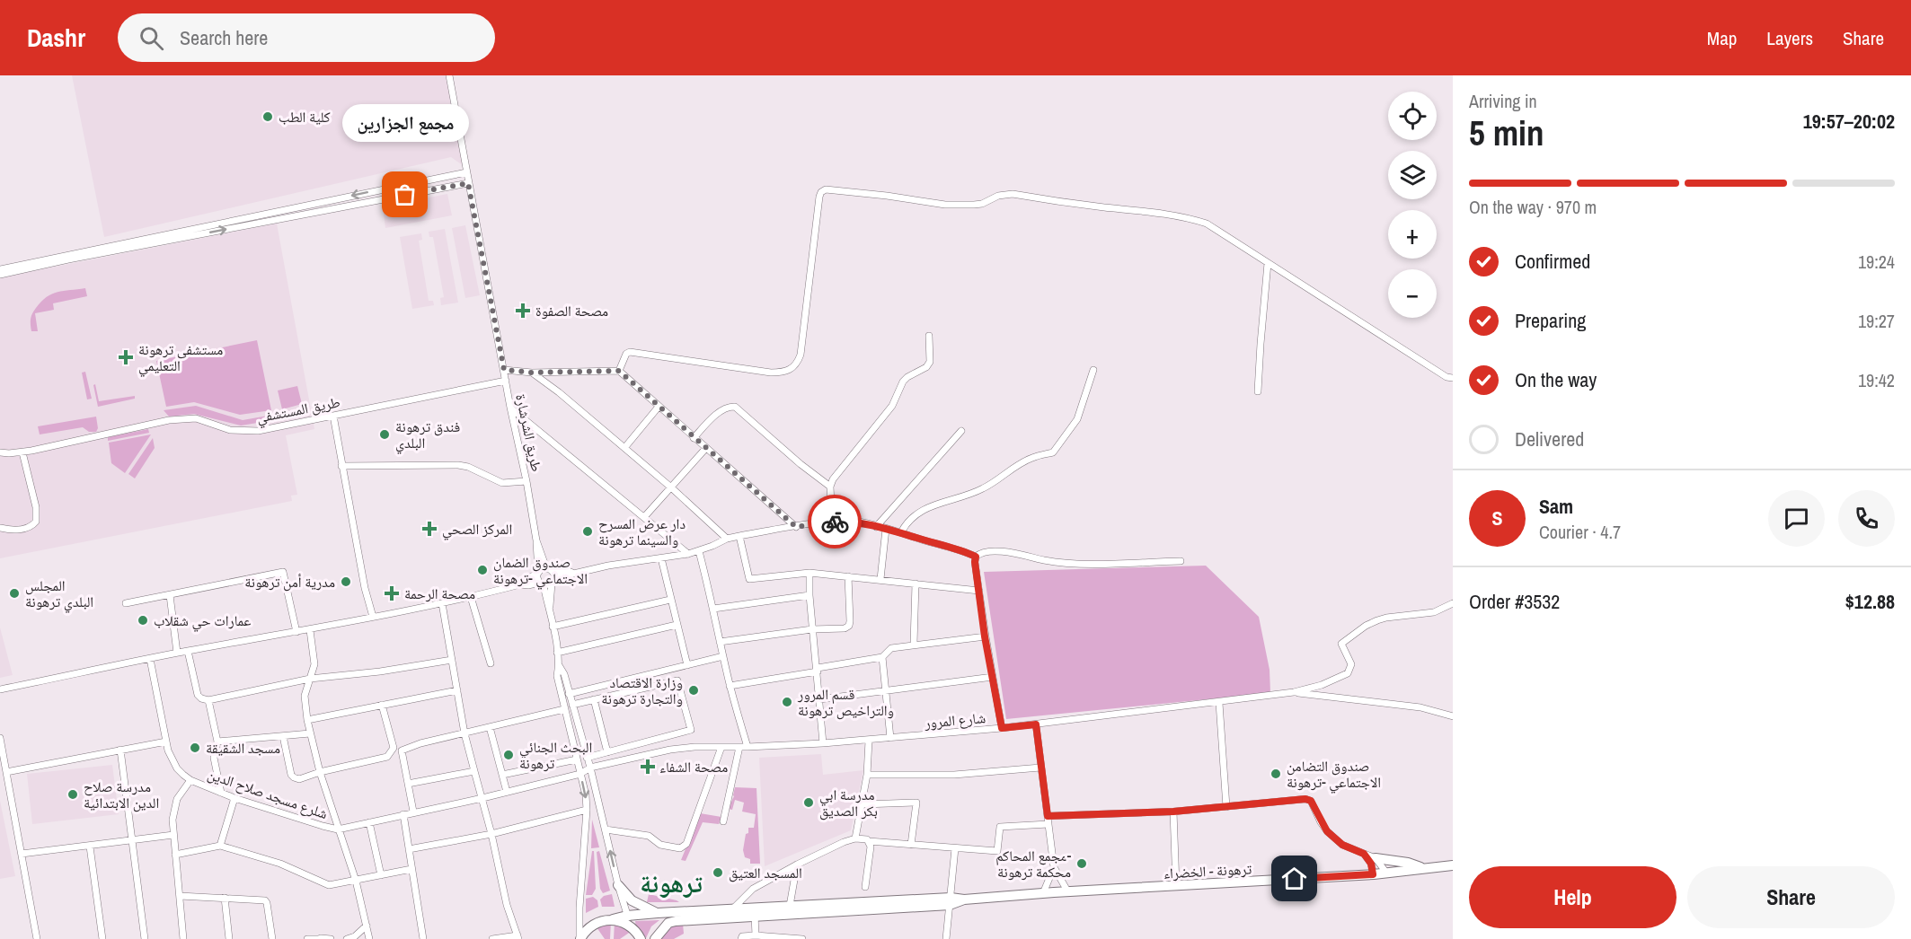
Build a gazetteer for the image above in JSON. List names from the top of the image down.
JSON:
{
  "streets": {
    "highway": ["ترهونة - الخضراء"],
    "street": [
      "طريق المستشفي",
      "طريق الشرشارة",
      "شارع المرور",
      "شلرع مسجد صلاح الدين"
    ]
  },
  "crossings": [
    ["طريق المستشفي", "طريق الشرشارة"],
    ["شارع المرور", "شلرع مسجد صلاح الدين"]
  ],
  "districts": ["ترهونة"],
  "places": {
    "other": [
      "كلية الطب",
      "مجمع الجزارين",
      "فندق ترهونة البلدي",
      "دار عرض المسرح والسينما ترهونة",
      "صندوق الضمان الاجتماعي -ترهونة",
      "مدرية أمن ترهونة",
      "المجلس البلدي ترهونة",
      "عمارات حي شقلاب",
      "وزارة الاقتصاد والتجارة ترهونة",
      "قسم المرور والتراخيص ترهونة",
      "مسجد الشقيقة",
      "البحث الجنائي ترهونة",
      "صندوق التضامن الاجتماعي -ترهونة",
      "مدرسة صلاح الدين الابتدائية",
      "مدرسة ابي بكر الصديق",
      "مجمع المحاكم- محكمة ترهونة",
      "المسجد العتيق"
    ],
    "health": [
      "مصحة الصفوة",
      "مستشفى ترهونة التعليمي",
      "المركز الصحي",
      "مصحة الرحمة",
      "مصحة الشفاء"
    ]
  },
  "page": {
    "header": "Dashr",
    "search": "Search here",
    "nav": ["Map", "Layers", "Share"],
    "heading": ["5 min", "Arriving in", "19:57–20:02"],
    "panel": [
      "Sam",
      "Courier · 4.7",
      "Order #3532",
      "$12.88"
    ],
    "map_buttons": ["+", "−"],
    "bubble": "مجمع الجزارين",
    "bar": "On the way · 970 m",
    "list": [
      ["Confirmed", "19:24"],
      ["Preparing", "19:27"],
      ["On the way", "19:42"],
      "Delivered"
    ],
    "round": "S",
    "buttons": ["Help", "Share"]
  }
}
